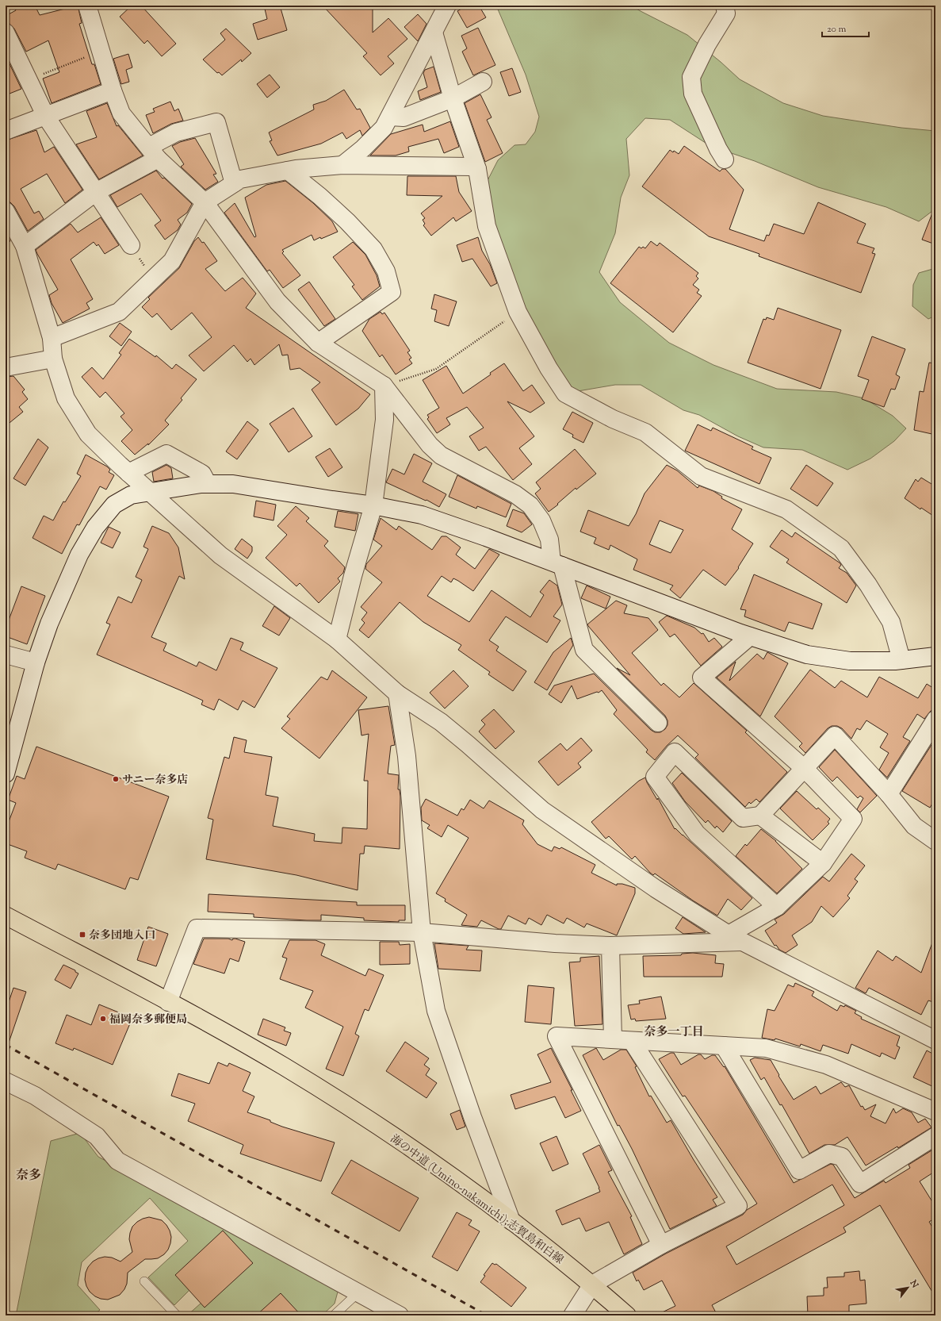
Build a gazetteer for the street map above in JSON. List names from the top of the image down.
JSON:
{
  "streets": {
    "main road": ["海の中道 (Umino-nakamichi);志賀島和白線"]
  },
  "districts": ["奈多一丁目", "奈多"],
  "places": {
    "other": ["サニー奈多店", "福岡奈多郵便局"],
    "transit": ["奈多団地入口"]
  },
  "scale_bar": "20 m",
  "north": "top right"
}
